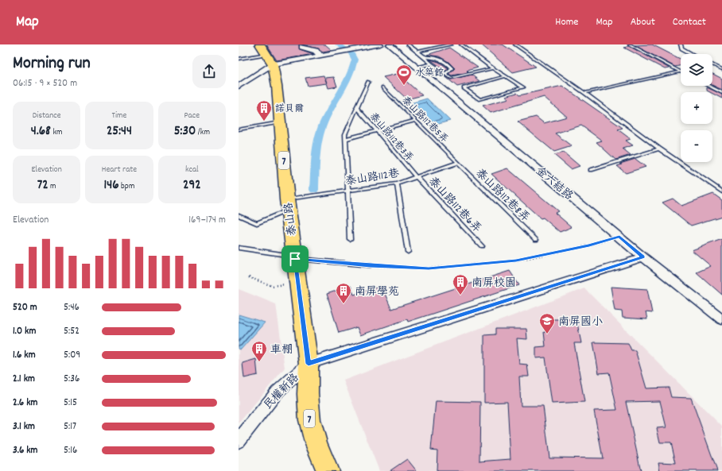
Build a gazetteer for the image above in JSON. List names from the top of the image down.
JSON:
{
  "streets": {
    "main road": ["7", "泰山路"],
    "street": ["金六結路", "民權新路"],
    "lane": [
      "泰山路112巷5弄",
      "泰山路112巷3弄",
      "泰山路112巷",
      "泰山路112巷8弄",
      "泰山路112巷6弄"
    ]
  },
  "crossings": [
    ["泰山路112巷5弄", "泰山路112巷"],
    ["泰山路112巷5弄", "泰山路112巷8弄"],
    ["泰山路112巷3弄", "泰山路112巷"],
    ["泰山路112巷3弄", "泰山路112巷6弄"],
    ["泰山路112巷", "泰山路112巷8弄"],
    ["泰山路112巷", "泰山路112巷6弄"],
    ["泰山路112巷", "泰山路"],
    ["金六結路", "民權新路"],
    ["泰山路", "民權新路"]
  ],
  "places": {
    "sports": ["水築館"],
    "building": [
      "諾貝爾",
      "南屏校園",
      "南屏學苑",
      "車棚"
    ],
    "school or university": ["南屏國小"]
  },
  "page": {
    "header": "Map",
    "nav": [
      "Home",
      "Map",
      "About",
      "Contact"
    ],
    "heading": ["Morning run", "06:15 · 9 × 520 m"],
    "map_buttons": ["+", "−"],
    "stats": [
      ["Distance", "4.68 km"],
      ["Time", "25:44"],
      ["Pace", "5:30 /km"],
      ["Elevation", "72 m"],
      ["Heart rate", "146 bpm"],
      ["kcal", "292"]
    ],
    "chart": ["Elevation", "169–174 m"],
    "list": [
      {
        "name": "520 m",
        "note": "5:46"
      },
      {
        "name": "1.0 km",
        "note": "5:52"
      },
      {
        "name": "1.6 km",
        "note": "5:09"
      },
      {
        "name": "2.1 km",
        "note": "5:36"
      },
      {
        "name": "2.6 km",
        "note": "5:15"
      },
      {
        "name": "3.1 km",
        "note": "5:17"
      },
      {
        "name": "3.6 km",
        "note": "5:16"
      }
    ]
  }
}
